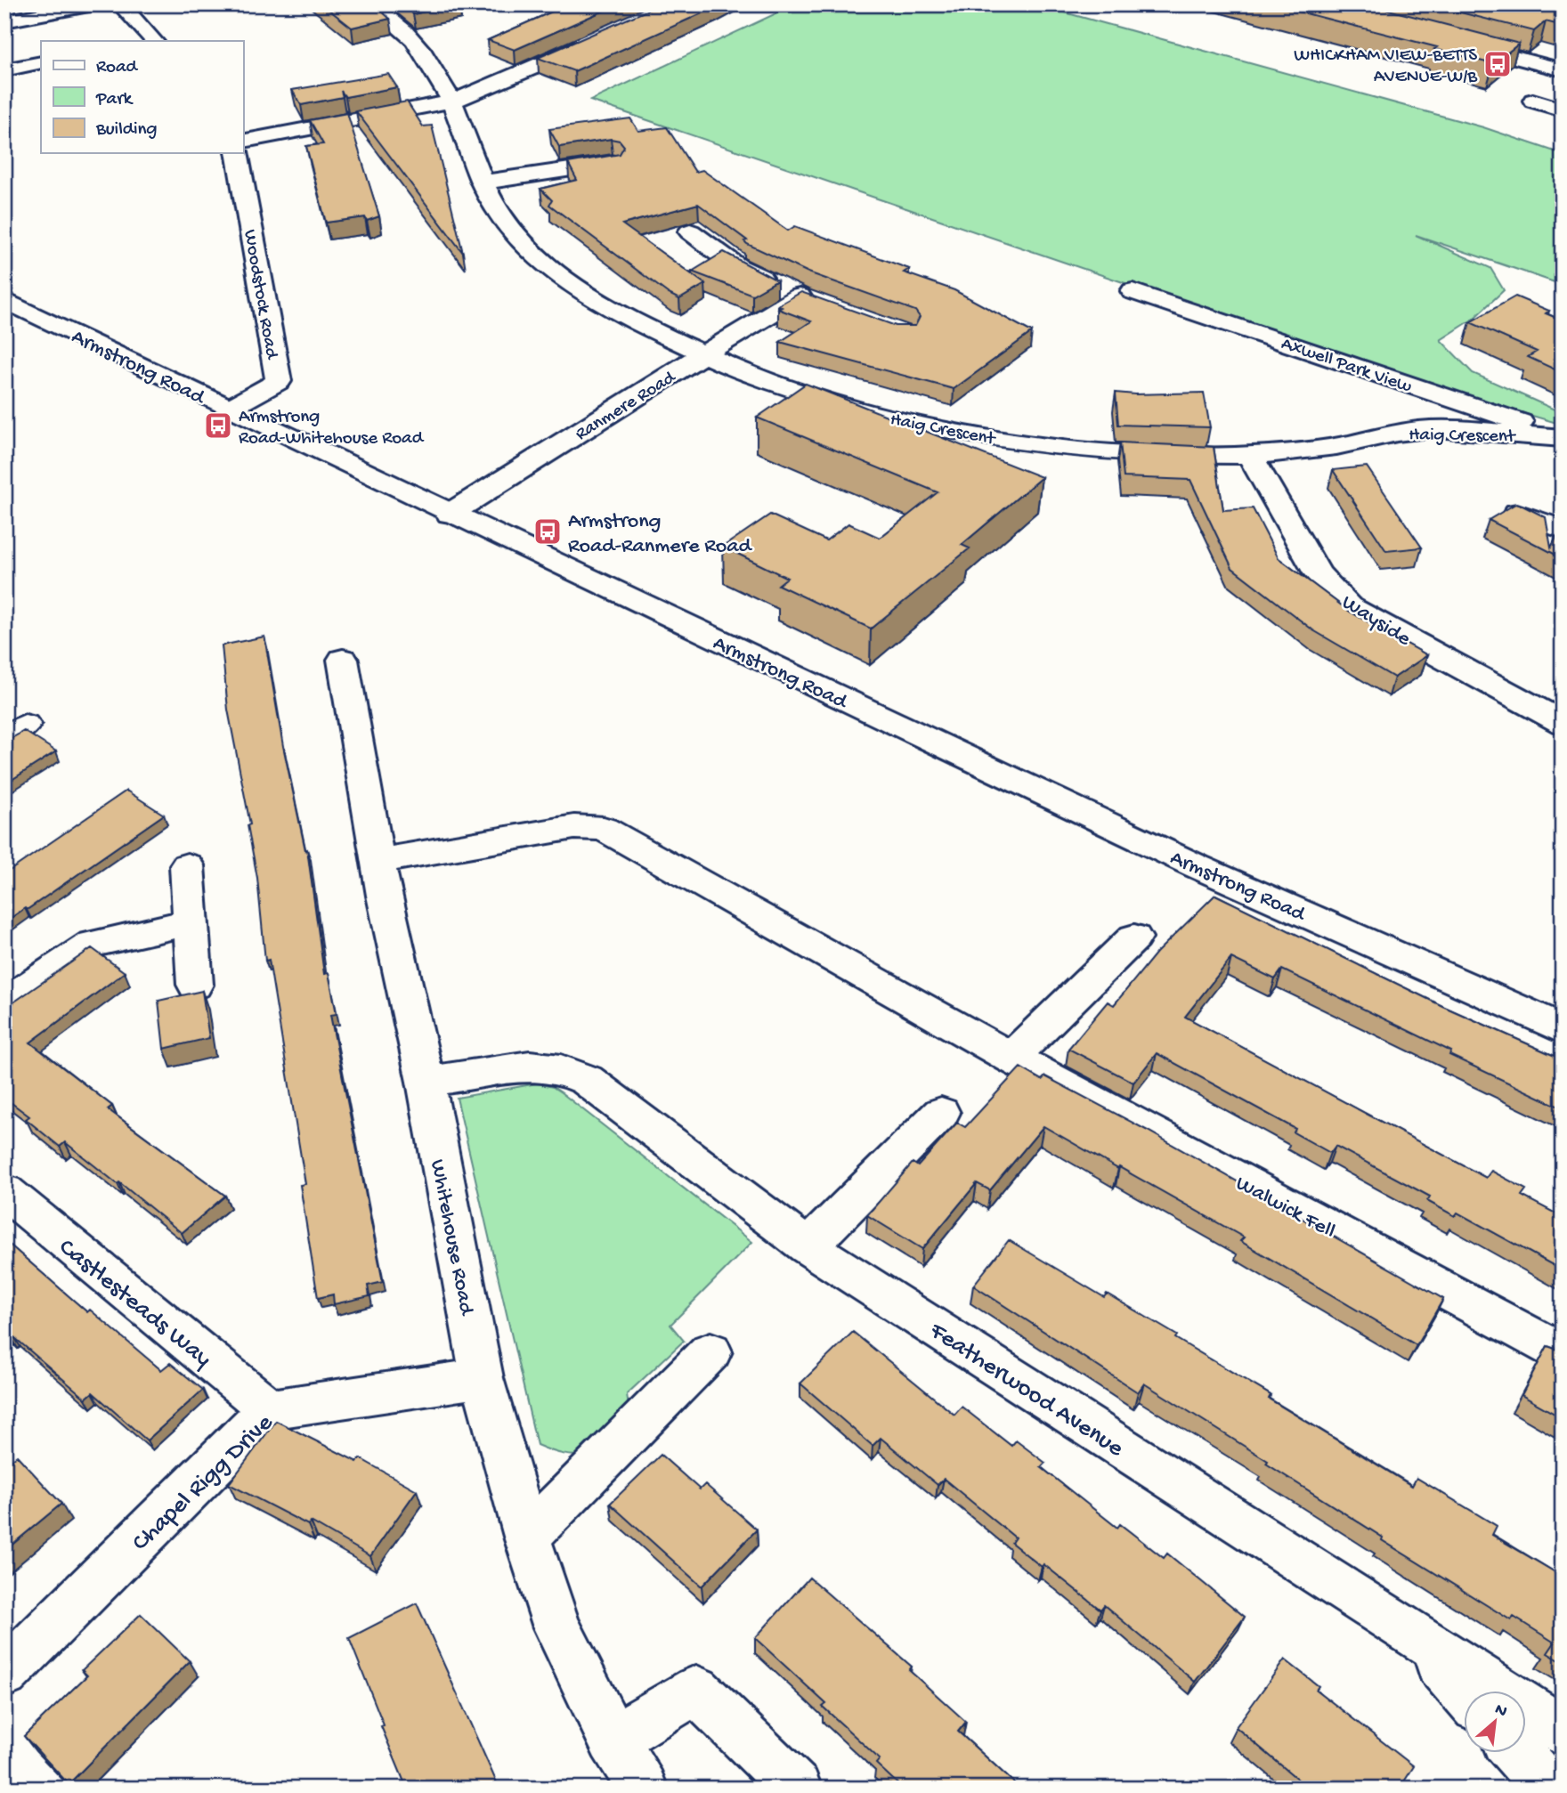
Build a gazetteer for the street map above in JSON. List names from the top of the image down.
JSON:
{
  "streets": {
    "street": [
      "Woodstock Road",
      "Axwell Park View",
      "Armstrong Road",
      "Ranmere Road",
      "Haig Crescent",
      "Wayside",
      "Walwick Fell",
      "Whitehouse Road",
      "Castlesteads Way",
      "Featherwood Avenue",
      "Chapel Rigg Drive"
    ]
  },
  "crossings": [
    ["Woodstock Road", "Armstrong Road"],
    ["Axwell Park View", "Haig Crescent"],
    ["Armstrong Road", "Ranmere Road"],
    ["Ranmere Road", "Haig Crescent"],
    ["Haig Crescent", "Wayside"],
    ["Walwick Fell", "Whitehouse Road"],
    ["Whitehouse Road", "Featherwood Avenue"],
    ["Whitehouse Road", "Chapel Rigg Drive"],
    ["Castlesteads Way", "Chapel Rigg Drive"]
  ],
  "places": {
    "bus stop": ["WHICKHAM VIEW-BETTS AVENUE-W/B", "Armstrong Road-Whitehouse Road", "Armstrong Road-Ranmere Road"]
  },
  "legend": ["Road", "Park", "Building"],
  "north": "top right"
}
